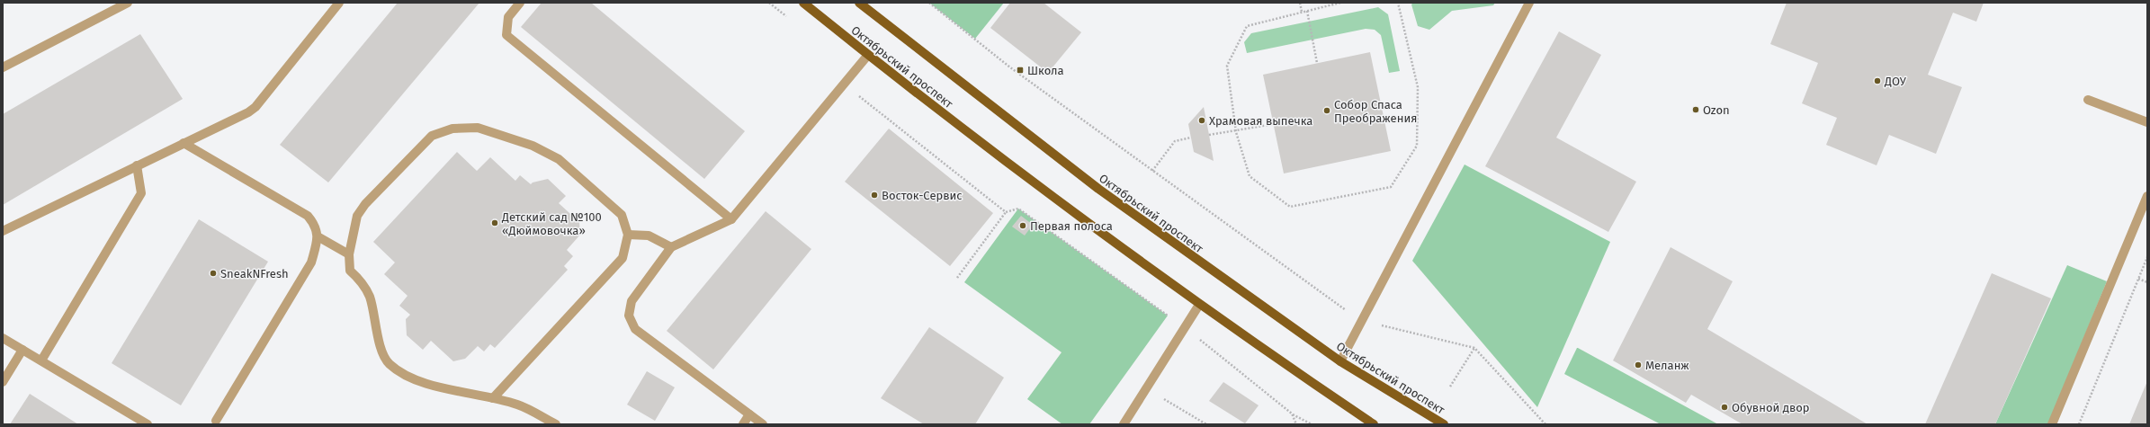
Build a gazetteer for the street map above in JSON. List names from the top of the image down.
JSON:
{
  "streets": {
    "main road": ["Октябрьский проспект"]
  },
  "places": {
    "transit": ["Школа"],
    "other": [
      "ДОУ",
      "Ozon",
      "Собор Спаса Преображения",
      "Храмовая выпечка",
      "Восток-Сервис",
      "Детский сад №100 «Дюймовочка»",
      "Первая полоса",
      "SneakNFresh",
      "Меланж",
      "Обувной двор"
    ]
  }
}
